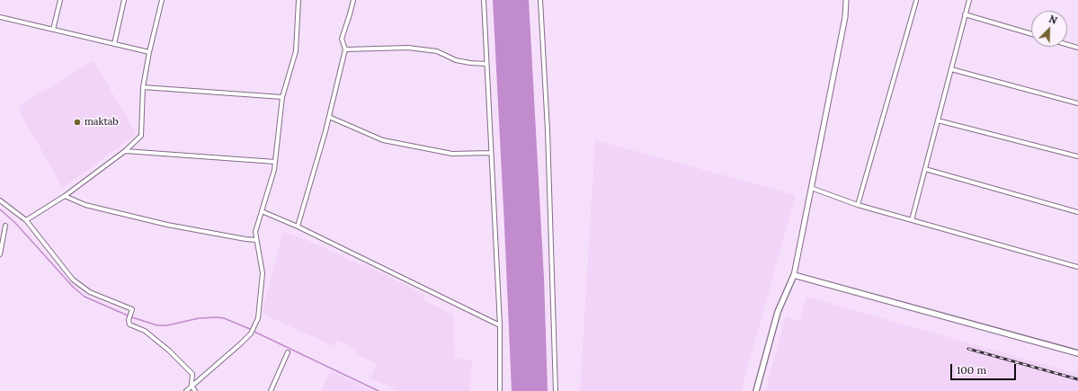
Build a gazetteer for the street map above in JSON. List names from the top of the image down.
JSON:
{
  "places": ["maktab"],
  "scale_bar": "100 m",
  "north": "top right"
}
